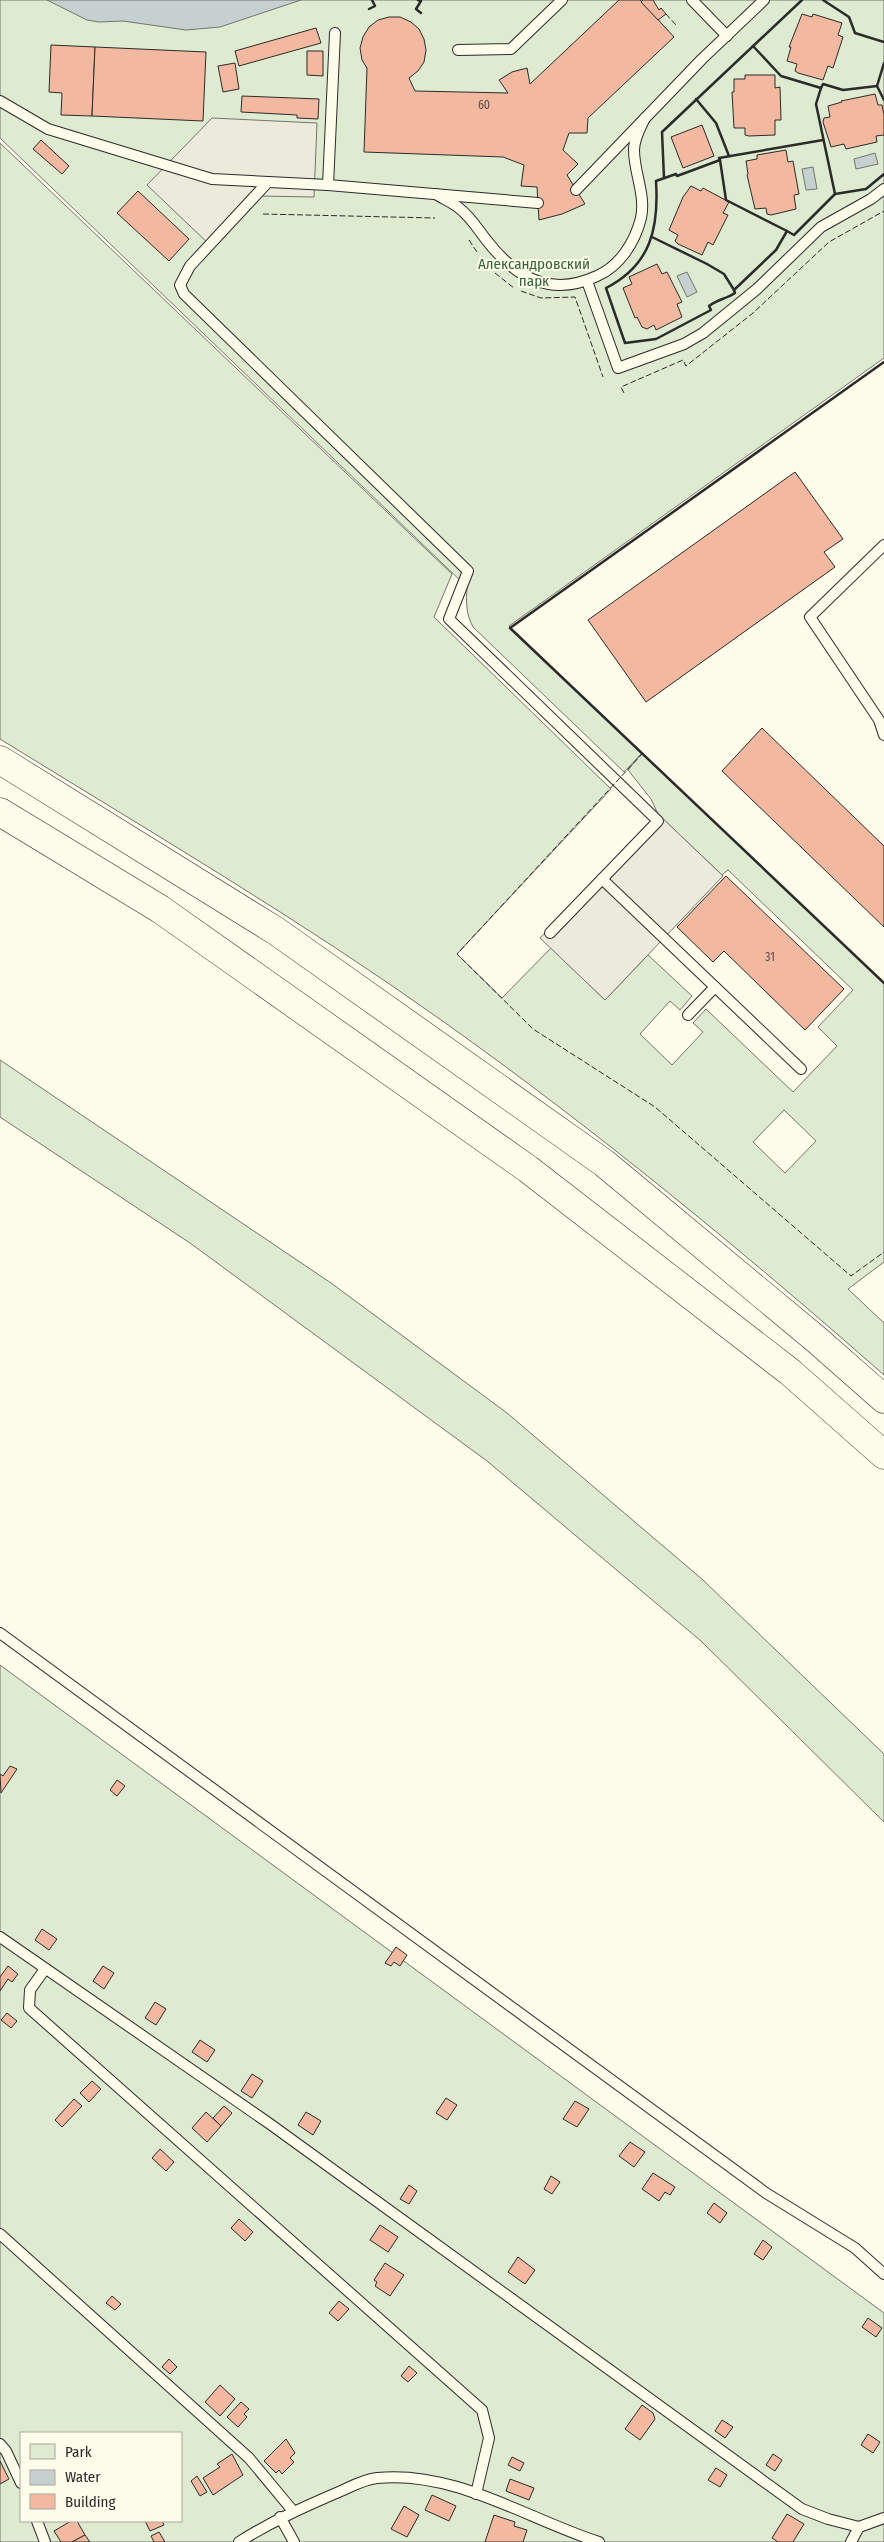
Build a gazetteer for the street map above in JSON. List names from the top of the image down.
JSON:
{
  "parks": ["Александровский парк"],
  "house_numbers": ["60", "31"],
  "legend": ["Park", "Water", "Building"]
}
